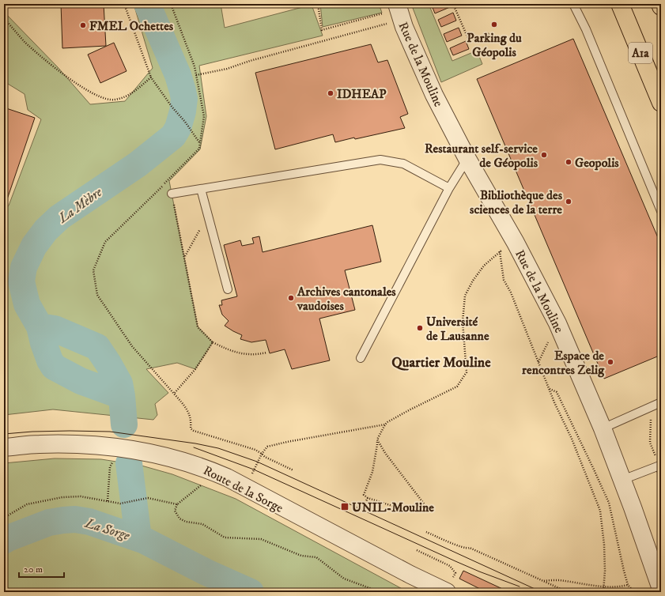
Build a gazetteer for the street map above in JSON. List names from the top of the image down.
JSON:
{
  "streets": {
    "highway": ["A1a"],
    "street": ["Rue de la Mouline", "Route de la Sorge"]
  },
  "districts": ["Quartier Mouline"],
  "water": ["La Mèbre", "La Sorge"],
  "places": {
    "other": [
      "Parking du Géopolis",
      "FMEL Ochettes",
      "IDHEAP",
      "Restaurant self-service de Géopolis",
      "Geopolis",
      "Bibliothèque des sciences de la terre",
      "Archives cantonales vaudoises",
      "Université de Lausanne",
      "Espace de rencontres Zelig"
    ],
    "transit": ["UNIL-Mouline"]
  },
  "scale_bar": "20 m"
}
